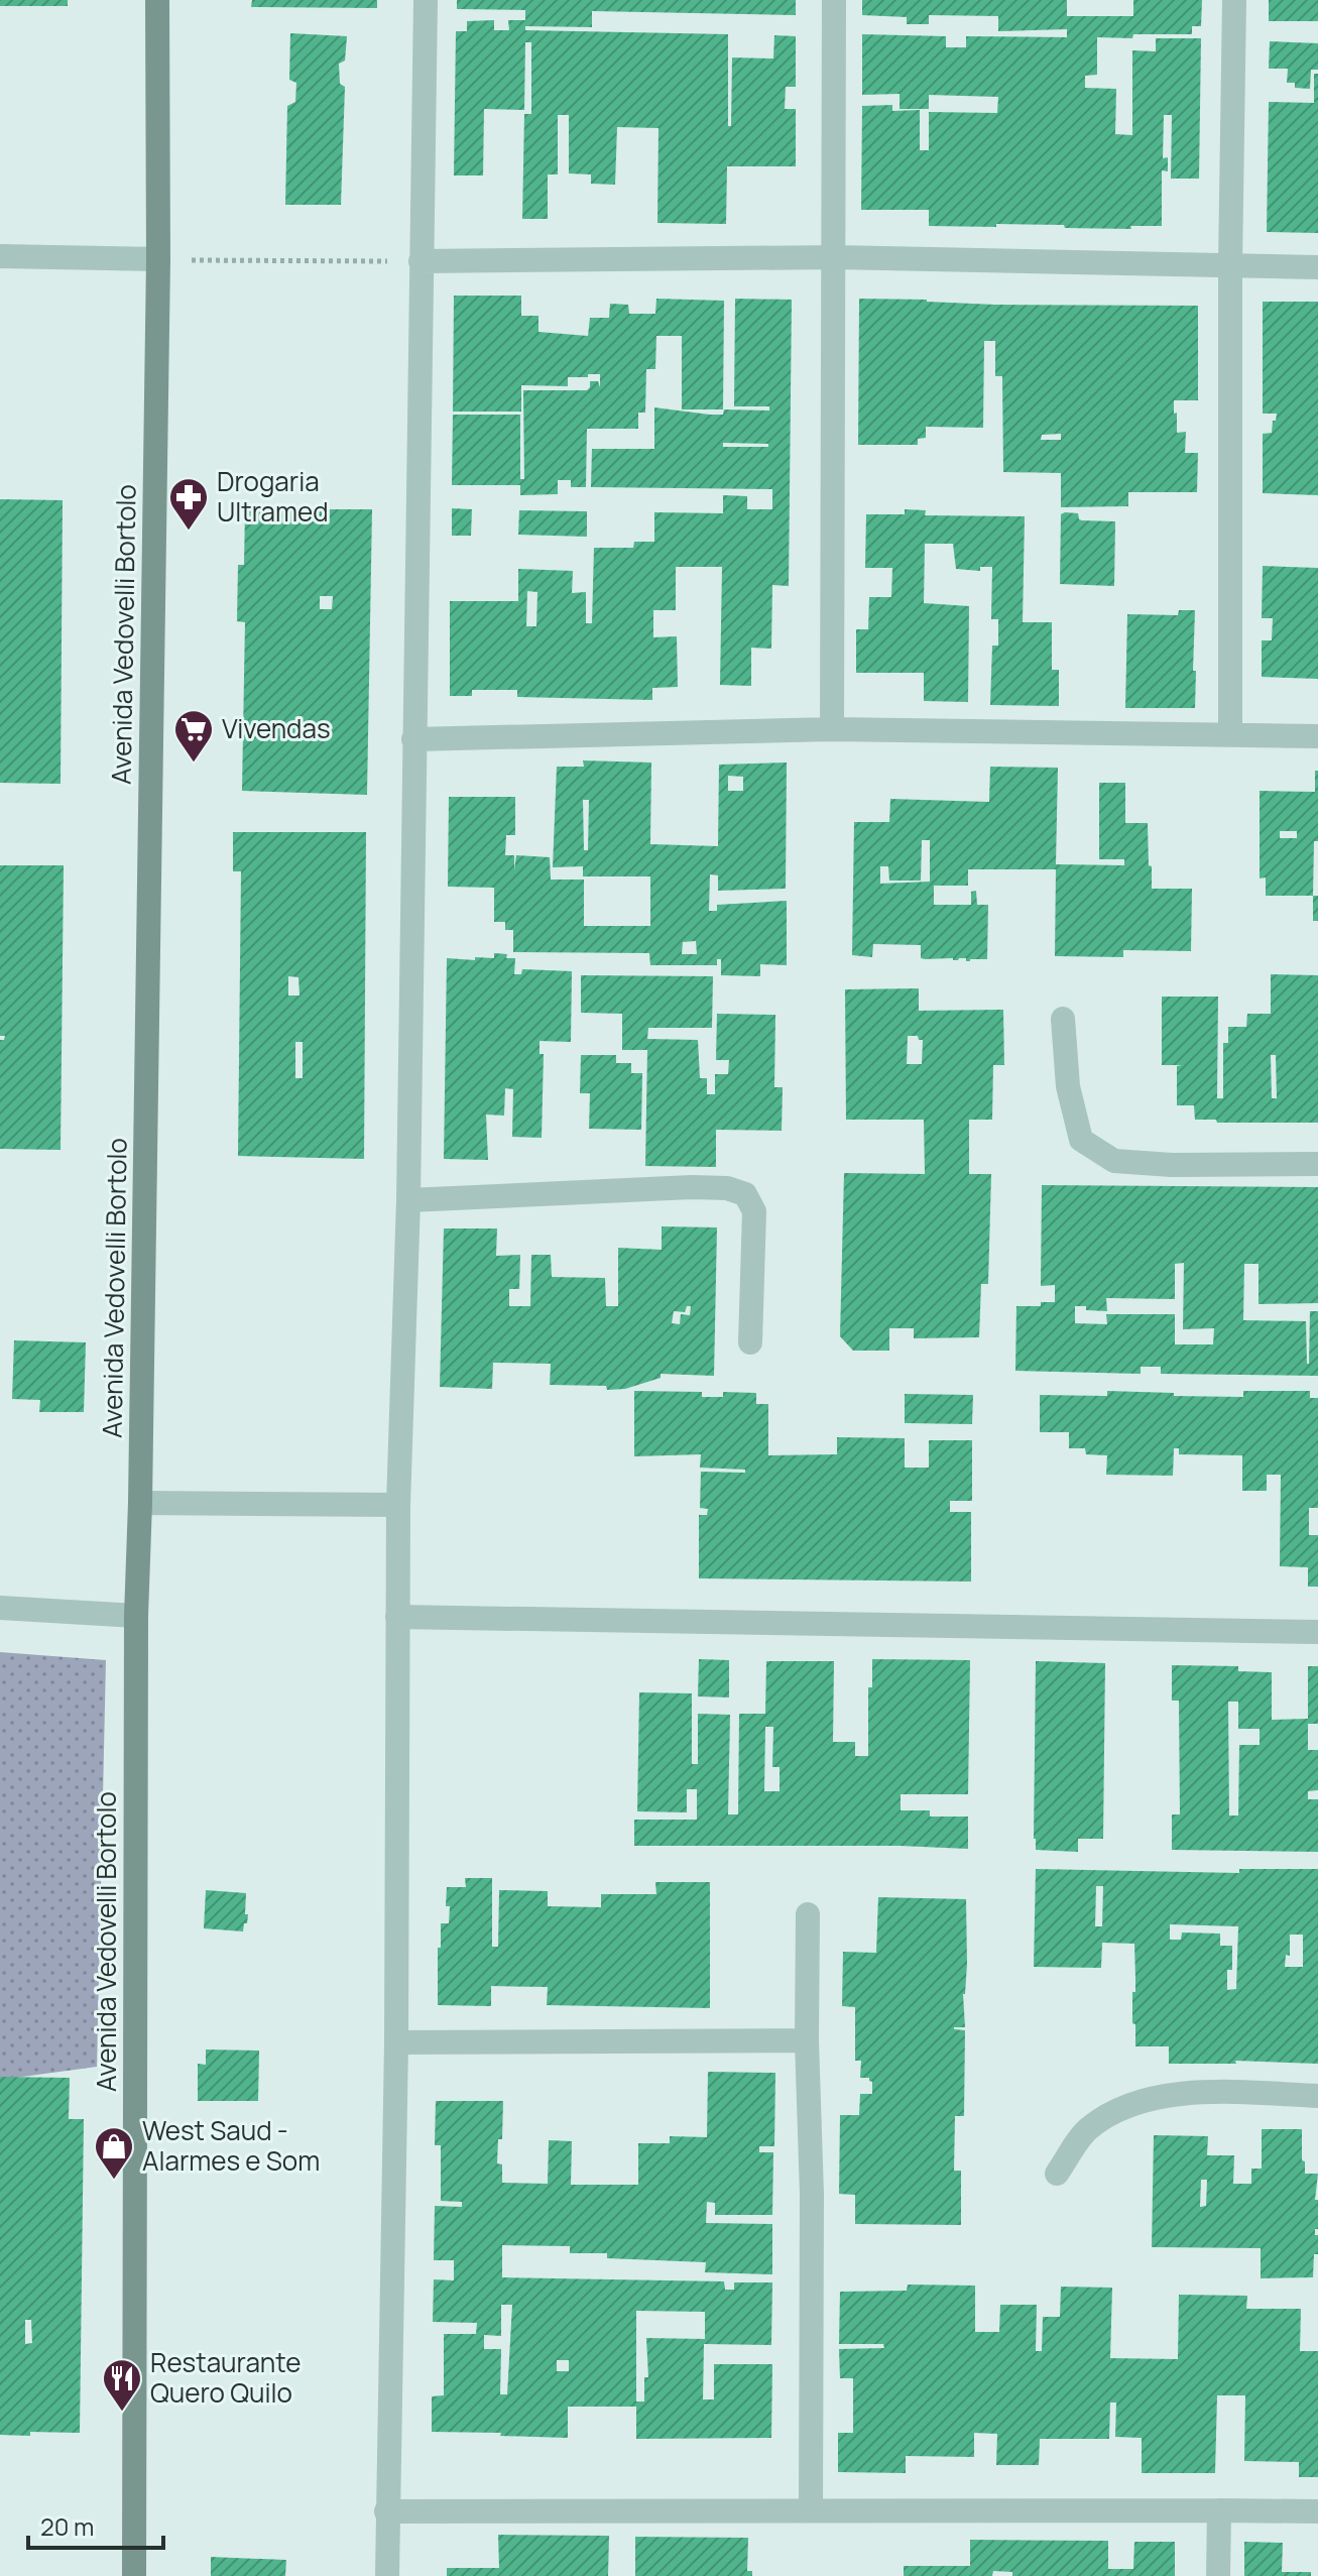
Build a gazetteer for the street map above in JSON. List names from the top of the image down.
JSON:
{
  "streets": {
    "street": ["Avenida Vedovelli Bortolo"]
  },
  "places": {
    "pharmacy": ["Drogaria Ultramed"],
    "supermarket": ["Vivendas"],
    "shop": ["West Saud - Alarmes e Som"],
    "restaurant": ["Restaurante Quero Quilo"]
  },
  "scale_bar": "20 m"
}
